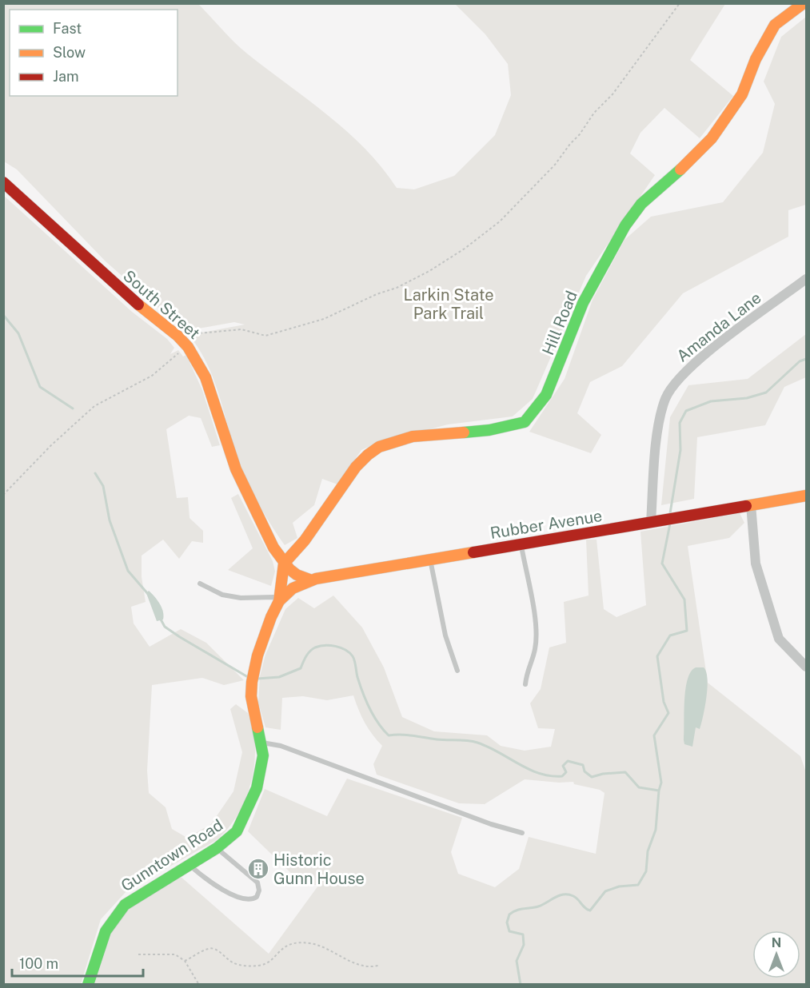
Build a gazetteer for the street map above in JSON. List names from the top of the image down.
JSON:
{
  "streets": {
    "street": [
      "South Street",
      "Hill Road",
      "Amanda Lane",
      "Rubber Avenue",
      "Gunntown Road"
    ]
  },
  "crossings": [
    ["South Street", "Hill Road"],
    ["South Street", "Rubber Avenue"],
    ["Amanda Lane", "Rubber Avenue"],
    ["Rubber Avenue", "Gunntown Road"]
  ],
  "parks": ["Larkin State Park Trail"],
  "places": {
    "building": ["Historic Gunn House"]
  },
  "legend": ["Fast", "Slow", "Jam"],
  "scale_bar": "100 m",
  "north": "top"
}
